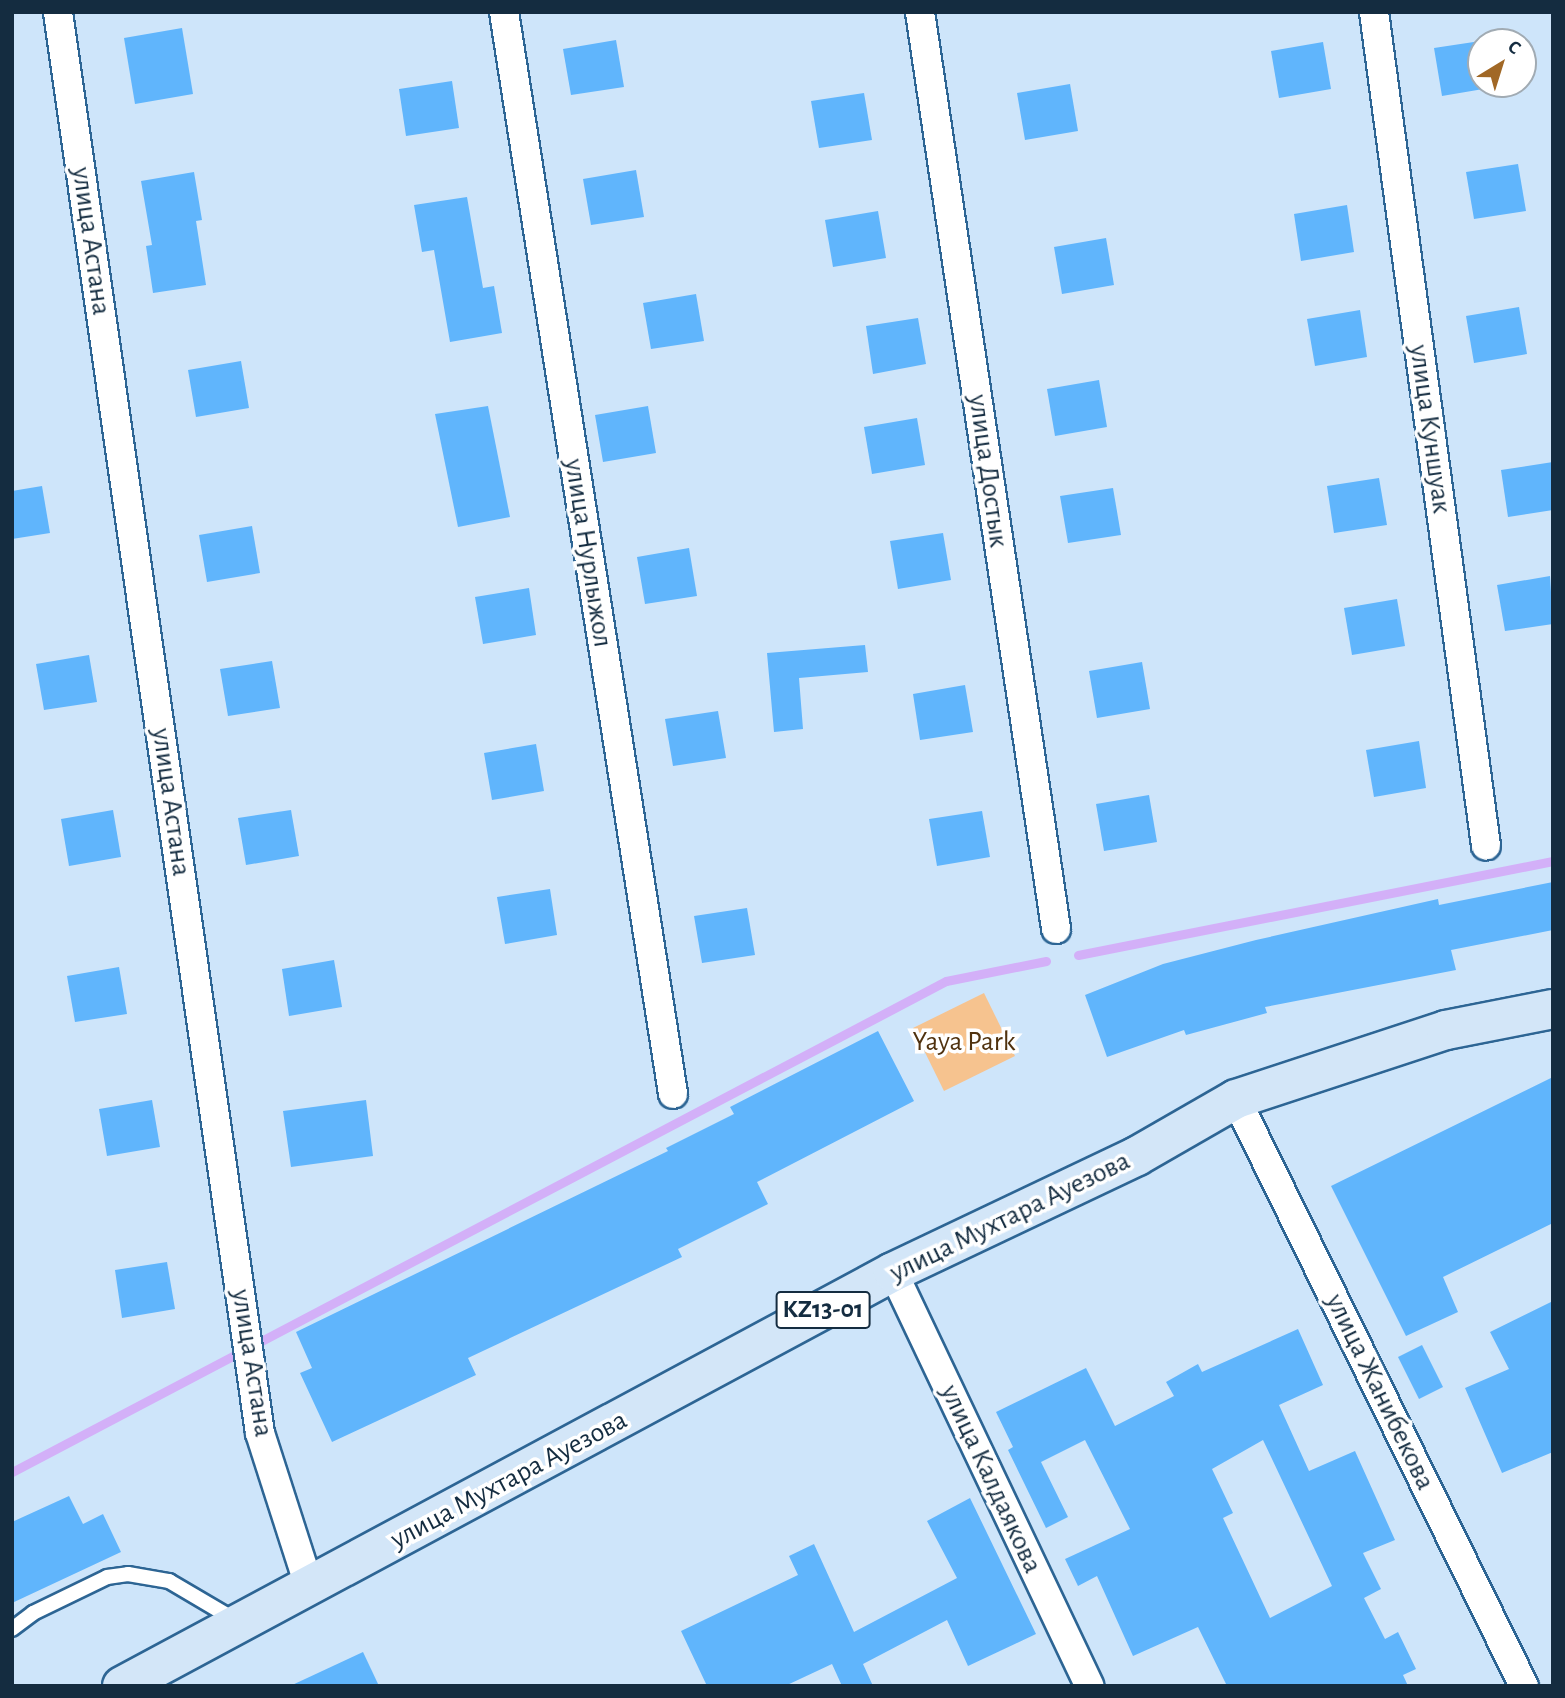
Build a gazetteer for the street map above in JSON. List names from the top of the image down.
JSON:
{
  "streets": {
    "main road": ["улица Мухтара Ауезова", "KZ13-01"],
    "street": [
      "улица Астана",
      "улица Куншуак",
      "улица Достык",
      "улица Нурлыжол",
      "улица Жанибекова",
      "улица Калдаякова"
    ]
  },
  "crossings": [
    ["улица Астана", "улица Мухтара Ауезова"],
    ["улица Мухтара Ауезова", "улица Жанибекова"],
    ["улица Мухтара Ауезова", "улица Калдаякова"]
  ],
  "parks": ["Yaya Park"],
  "north": "top right"
}
